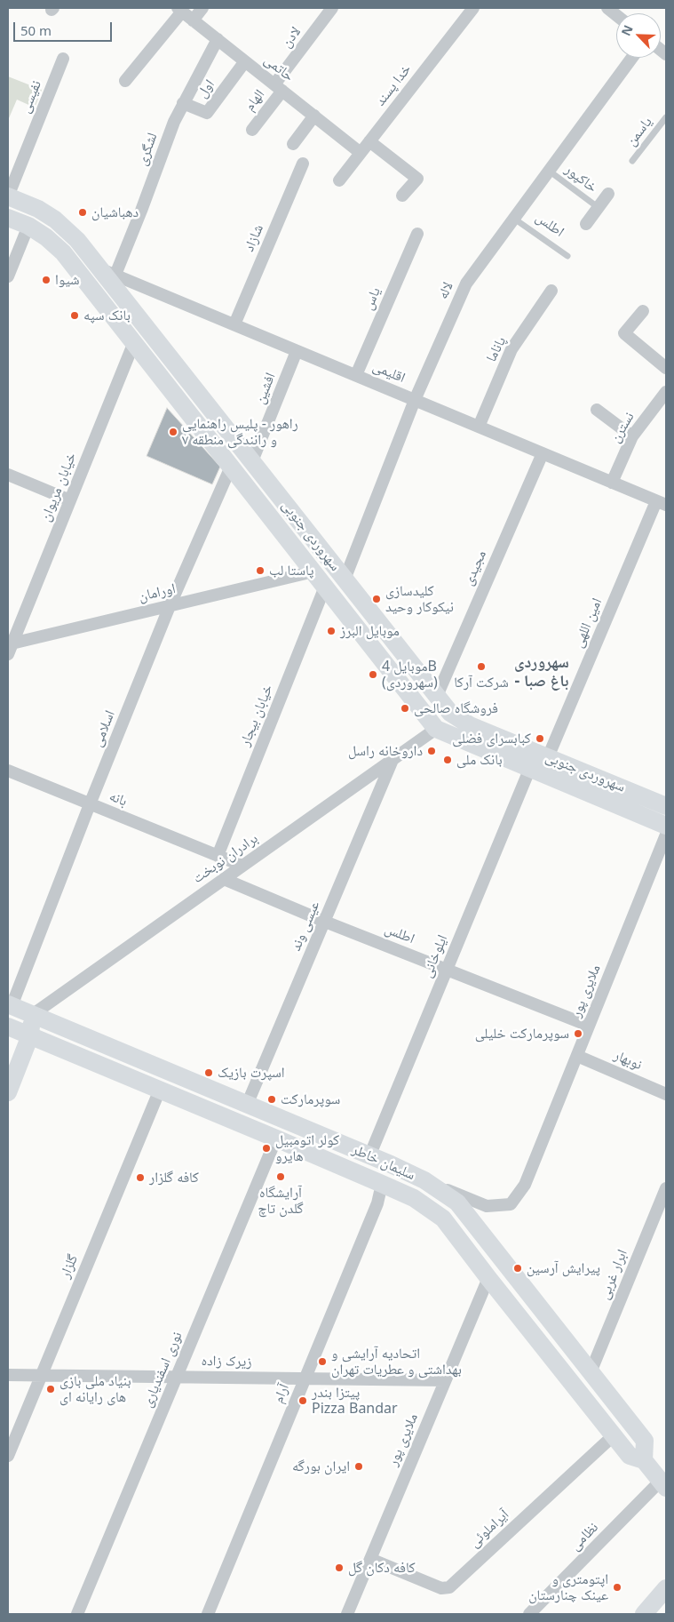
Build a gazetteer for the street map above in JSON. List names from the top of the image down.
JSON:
{
  "streets": {
    "main road": ["سهروردی جنوبی", "سلیمان خاطر"],
    "street": [
      "لادن",
      "حاتمی",
      "خدا پسند",
      "اول",
      "نفیسی",
      "الهام",
      "لشگری",
      "اطلس",
      "شازاد",
      "لاله",
      "یاس",
      "پاناما",
      "اقلیمی",
      "افشین",
      "نسترن",
      "خیابان مریوان",
      "مجیدی",
      "اورامان",
      "امین اللهی",
      "خیابان بیجار",
      "اسلامی",
      "بانه",
      "برادران نوبخت",
      "عیسی وند",
      "ایلوخانی",
      "ملایری پور",
      "نوبهار",
      "گلزار",
      "ابرار غربی",
      "زیرک زاده",
      "نوری اسفندیاری",
      "آرام",
      "آیراملوئی",
      "نظامی"
    ],
    "lane": ["یاسمن", "خاکپور"]
  },
  "crossings": [
    ["لادن", "حاتمی"],
    ["لادن", "الهام"],
    ["حاتمی", "خدا پسند"],
    ["حاتمی", "اول"],
    ["حاتمی", "الهام"],
    ["حاتمی", "لشگری"],
    ["اول", "لشگری"],
    ["نفیسی", "سهروردی جنوبی"],
    ["لشگری", "اقلیمی"],
    ["لشگری", "سهروردی جنوبی"],
    ["خاکپور", "لاله"],
    ["اطلس", "لاله"],
    ["اطلس", "برادران نوبخت"],
    ["اطلس", "عیسی وند"],
    ["اطلس", "ایلوخانی"],
    ["اطلس", "ملایری پور"],
    ["شازاد", "اقلیمی"],
    ["لاله", "اقلیمی"],
    ["لاله", "سهروردی جنوبی"],
    ["یاس", "اقلیمی"],
    ["پاناما", "اقلیمی"],
    ["اقلیمی", "افشین"],
    ["اقلیمی", "نسترن"],
    ["اقلیمی", "سهروردی جنوبی"],
    ["اقلیمی", "مجیدی"],
    ["اقلیمی", "امین اللهی"],
    ["افشین", "سهروردی جنوبی"],
    ["خیابان مریوان", "سهروردی جنوبی"],
    ["خیابان مریوان", "اورامان"],
    ["سهروردی جنوبی", "مجیدی"],
    ["سهروردی جنوبی", "اورامان"],
    ["سهروردی جنوبی", "امین اللهی"],
    ["سهروردی جنوبی", "خیابان بیجار"],
    ["سهروردی جنوبی", "اسلامی"],
    ["سهروردی جنوبی", "برادران نوبخت"],
    ["سهروردی جنوبی", "ایلوخانی"],
    ["اورامان", "اسلامی"],
    ["خیابان بیجار", "بانه"],
    ["اسلامی", "بانه"],
    ["اسلامی", "سلیمان خاطر"],
    ["بانه", "برادران نوبخت"],
    ["برادران نوبخت", "عیسی وند"],
    ["برادران نوبخت", "سلیمان خاطر"],
    ["عیسی وند", "سلیمان خاطر"],
    ["ایلوخانی", "سلیمان خاطر"],
    ["ملایری پور", "نوبهار"],
    ["ملایری پور", "سلیمان خاطر"],
    ["ملایری پور", "زیرک زاده"],
    ["ملایری پور", "آیراملوئی"],
    ["سلیمان خاطر", "گلزار"],
    ["سلیمان خاطر", "ابرار غربی"],
    ["سلیمان خاطر", "نوری اسفندیاری"],
    ["سلیمان خاطر", "آرام"],
    ["سلیمان خاطر", "آیراملوئی"],
    ["سلیمان خاطر", "نظامی"],
    ["گلزار", "زیرک زاده"],
    ["زیرک زاده", "نوری اسفندیاری"],
    ["زیرک زاده", "آرام"]
  ],
  "districts": ["سهروردی - باغ صبا"],
  "places": [
    "دهباشیان",
    "شیوا",
    "بانک سپه",
    "راهور - پلیس راهنمایی و رانندگی منطقه ۷",
    "پاستا لب",
    "کلیدسازی نیکوکار وحید",
    "موبایل البرز",
    "شرکت آرکا",
    "موبایل 4B (سهروردی)",
    "فروشگاه صالحی",
    "کبابسرای فضلی",
    "داروخانه راسل",
    "بانک ملی",
    "سوپرمارکت خلیلی",
    "اسپرت بازیک",
    "سوپرمارکت",
    "کولر اتومبیل هایرو",
    "آرایشگاه گلدن تاچ",
    "کافه گلزار",
    "پیرایش آرسین",
    "اتحادیه آرایشی و بهداشتی و عطریات تهران",
    "بنیاد ملی بازی های رایانه ای",
    "پیتزا بندر Pizza Bandar",
    "ایران بورگه",
    "کافه دکان گل",
    "اپتومتری و عینک چنارستان"
  ],
  "scale_bar": "50 m",
  "north": "top left"
}
